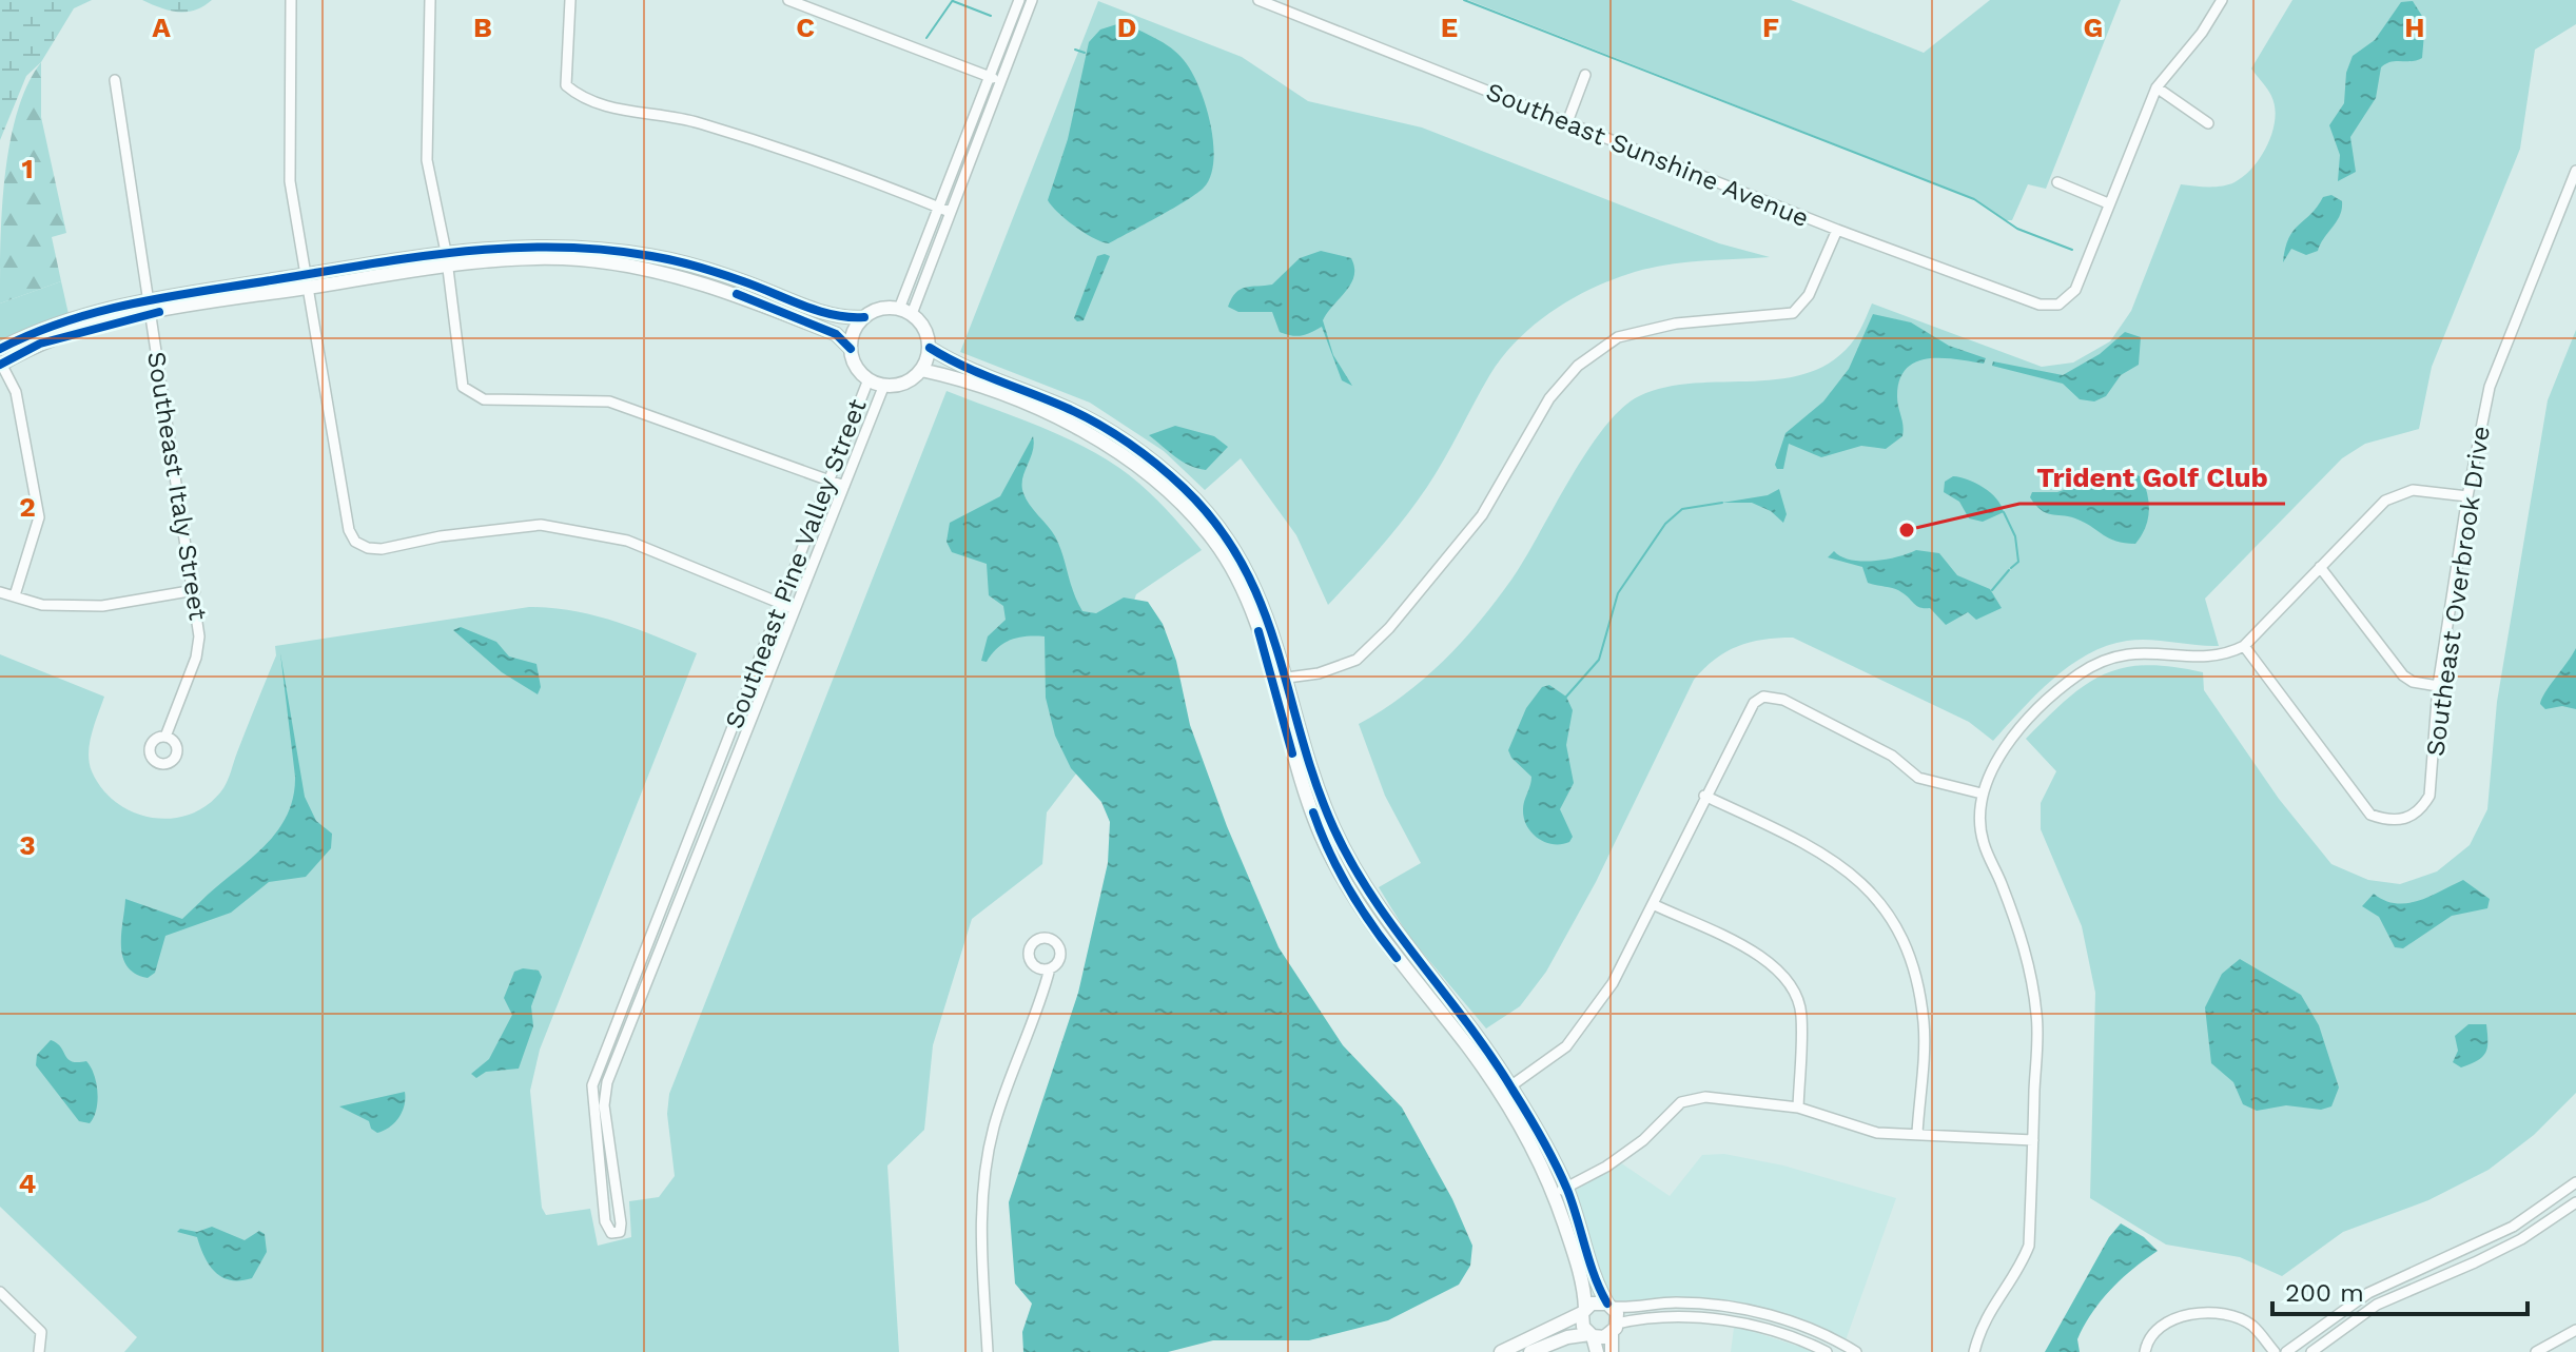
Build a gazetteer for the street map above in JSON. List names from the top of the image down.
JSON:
{
  "streets": {
    "street": [
      "Southeast Sunshine Avenue",
      "Southeast Italy Street",
      "Southeast Pine Valley Street",
      "Southeast Overbrook Drive"
    ]
  },
  "places": ["Trident Golf Club"],
  "scale_bar": "200 m",
  "grid": {
    "columns": [
      "A",
      "B",
      "C",
      "D",
      "E",
      "F",
      "G",
      "H"
    ],
    "rows": [
      "1",
      "2",
      "3",
      "4"
    ]
  }
}
